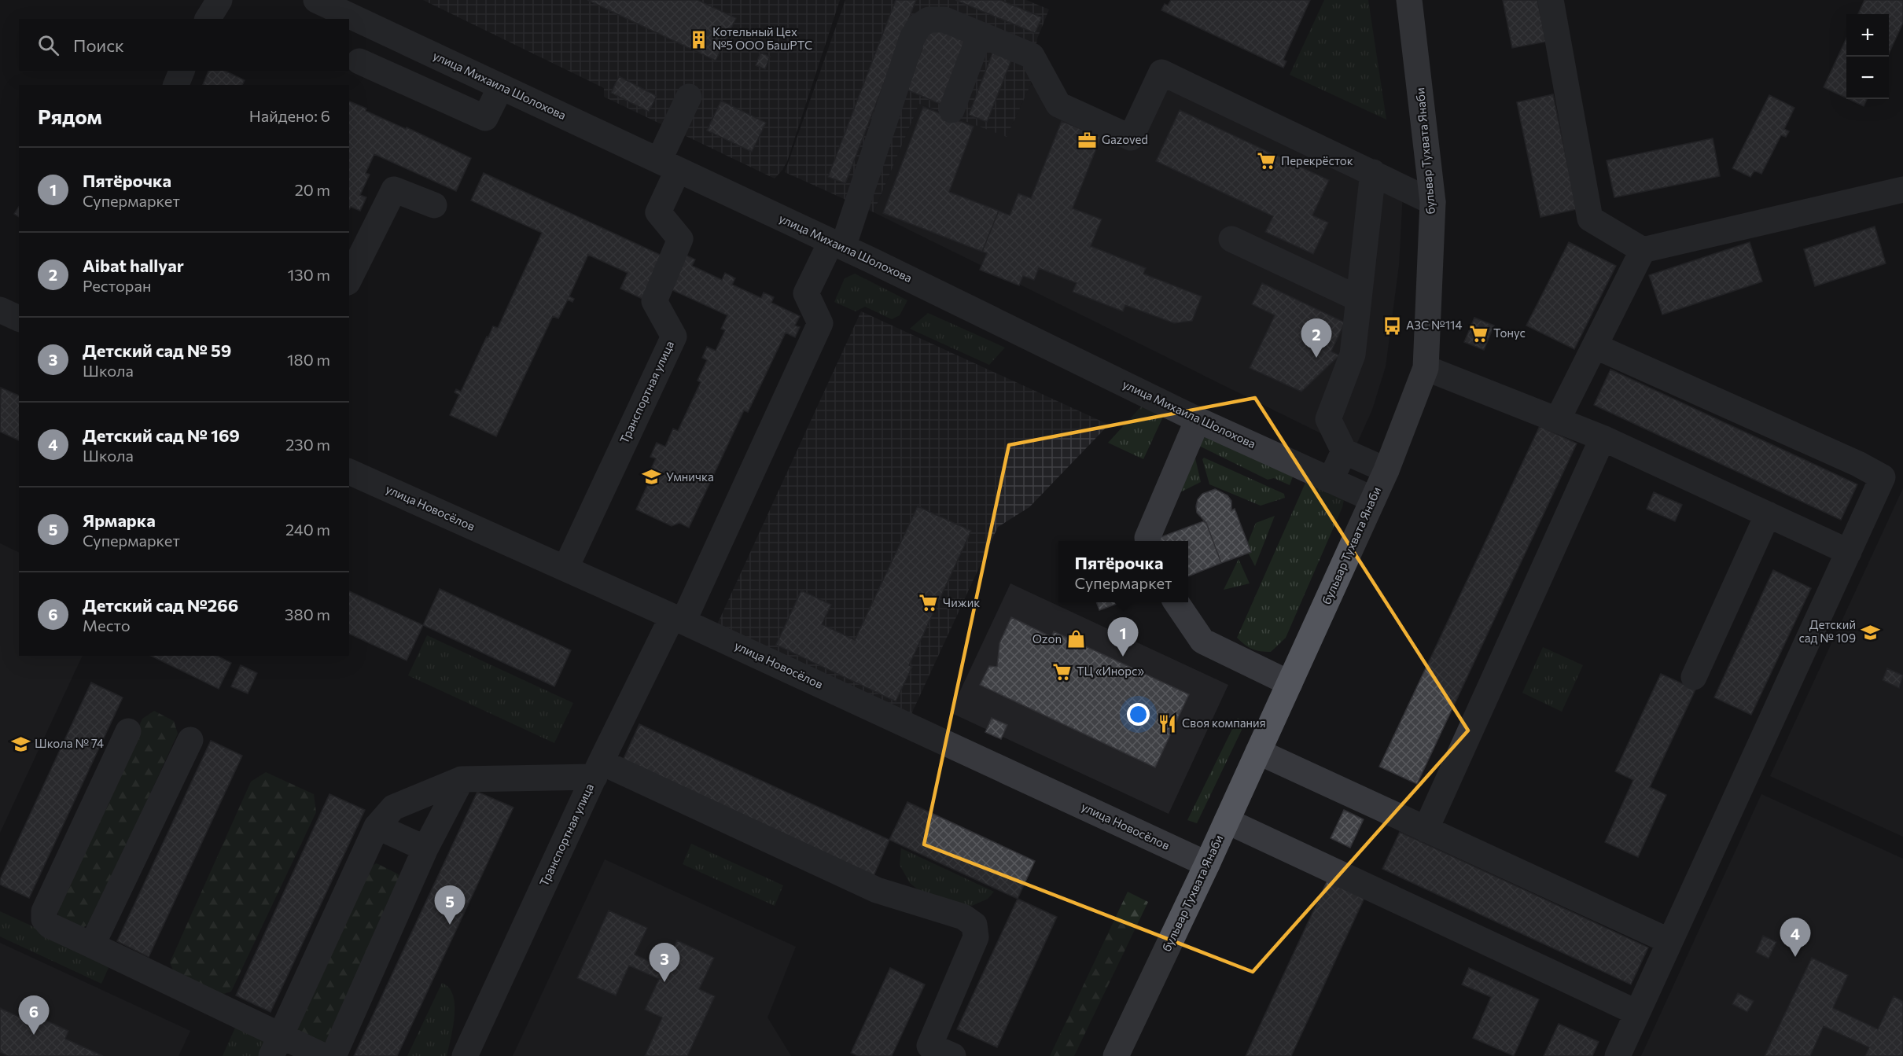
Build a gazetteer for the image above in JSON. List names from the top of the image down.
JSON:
{
  "streets": {
    "main road": ["бульвар Тухвата Янаби"],
    "street": ["улица Михаила Шолохова", "Транспортная улица", "улица Новосёлов"]
  },
  "crossings": [
    ["улица Михаила Шолохова", "бульвар Тухвата Янаби"],
    ["улица Михаила Шолохова", "Транспортная улица"],
    ["бульвар Тухвата Янаби", "улица Новосёлов"],
    ["Транспортная улица", "улица Новосёлов"]
  ],
  "places": {
    "building": ["Котельный Цех №5 ООО БашРТС"],
    "office": ["Gazoved"],
    "supermarket": [
      "Перекрёсток",
      "Тонус",
      "Чижик",
      "ТЦ «Инорс»"
    ],
    "bus stop": ["АЗС №114"],
    "school or university": ["Умничка", "Детский сад № 109", "Школа № 74"],
    "shop": ["Ozon"],
    "restaurant": ["Своя компания"]
  },
  "page": {
    "map_buttons": ["+", "−"],
    "search": "Поиск",
    "heading": ["Рядом", "Найдено: 6"],
    "list": [
      {
        "mark": "1",
        "name": "Пятёрочка",
        "note": "Супермаркет",
        "value": "20 m"
      },
      {
        "mark": "2",
        "name": "Aibat hallyar",
        "note": "Ресторан",
        "value": "130 m"
      },
      {
        "mark": "3",
        "name": "Детский сад № 59",
        "note": "Школа",
        "value": "180 m"
      },
      {
        "mark": "4",
        "name": "Детский сад № 169",
        "note": "Школа",
        "value": "230 m"
      },
      {
        "mark": "5",
        "name": "Ярмарка",
        "note": "Супермаркет",
        "value": "240 m"
      },
      {
        "mark": "6",
        "name": "Детский сад №266",
        "note": "Место",
        "value": "380 m"
      }
    ],
    "pins": [
      "2",
      "1",
      "5",
      "4",
      "3",
      "6"
    ],
    "popup": ["Пятёрочка", "Супермаркет"]
  }
}
